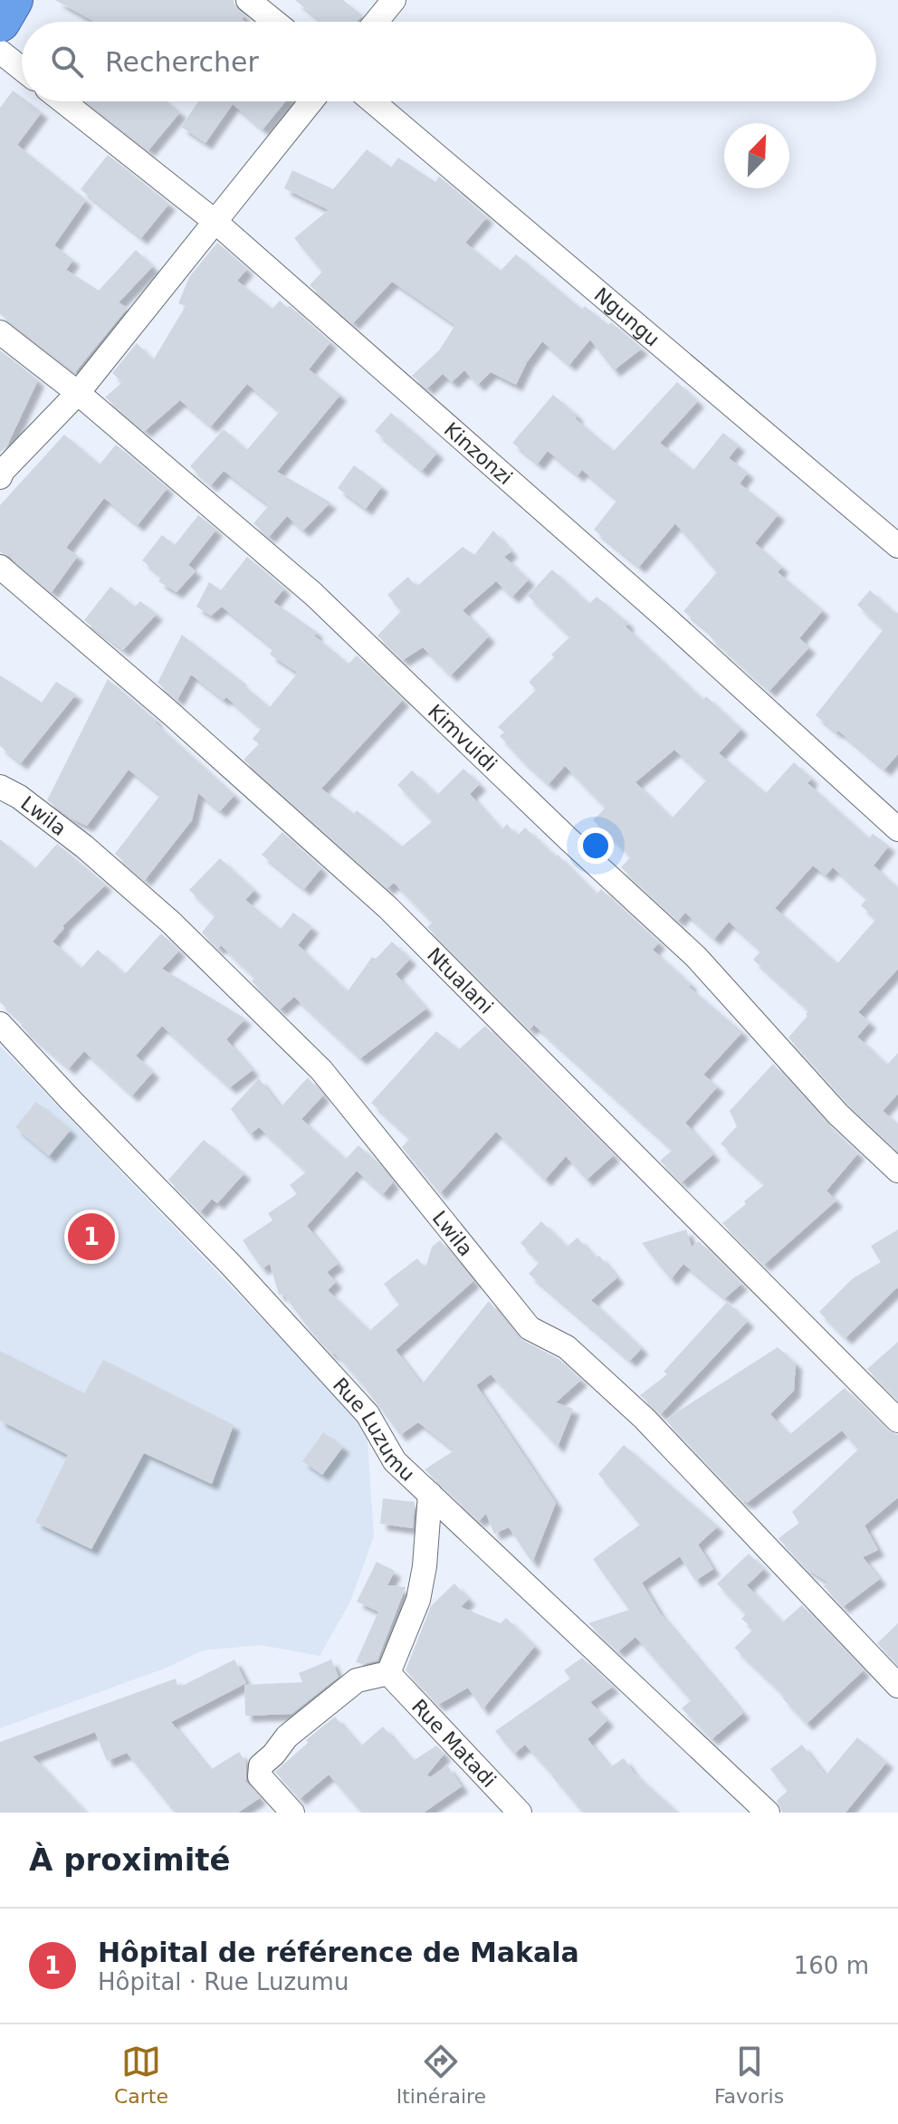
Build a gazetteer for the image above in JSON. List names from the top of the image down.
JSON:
{
  "streets": {
    "street": [
      "Ngungu",
      "Kinzonzi",
      "Kimvuidi",
      "Lwila",
      "Ntualani",
      "Rue Luzumu",
      "Rue Matadi"
    ]
  },
  "north": "top right",
  "page": {
    "search": "Rechercher",
    "pins": "1",
    "heading": "À proximité",
    "list": [
      {
        "mark": "1",
        "name": "Hôpital de référence de Makala",
        "note": "Hôpital · Rue Luzumu",
        "value": "160 m"
      }
    ],
    "nav": ["Carte", "Itinéraire", "Favoris"]
  }
}
